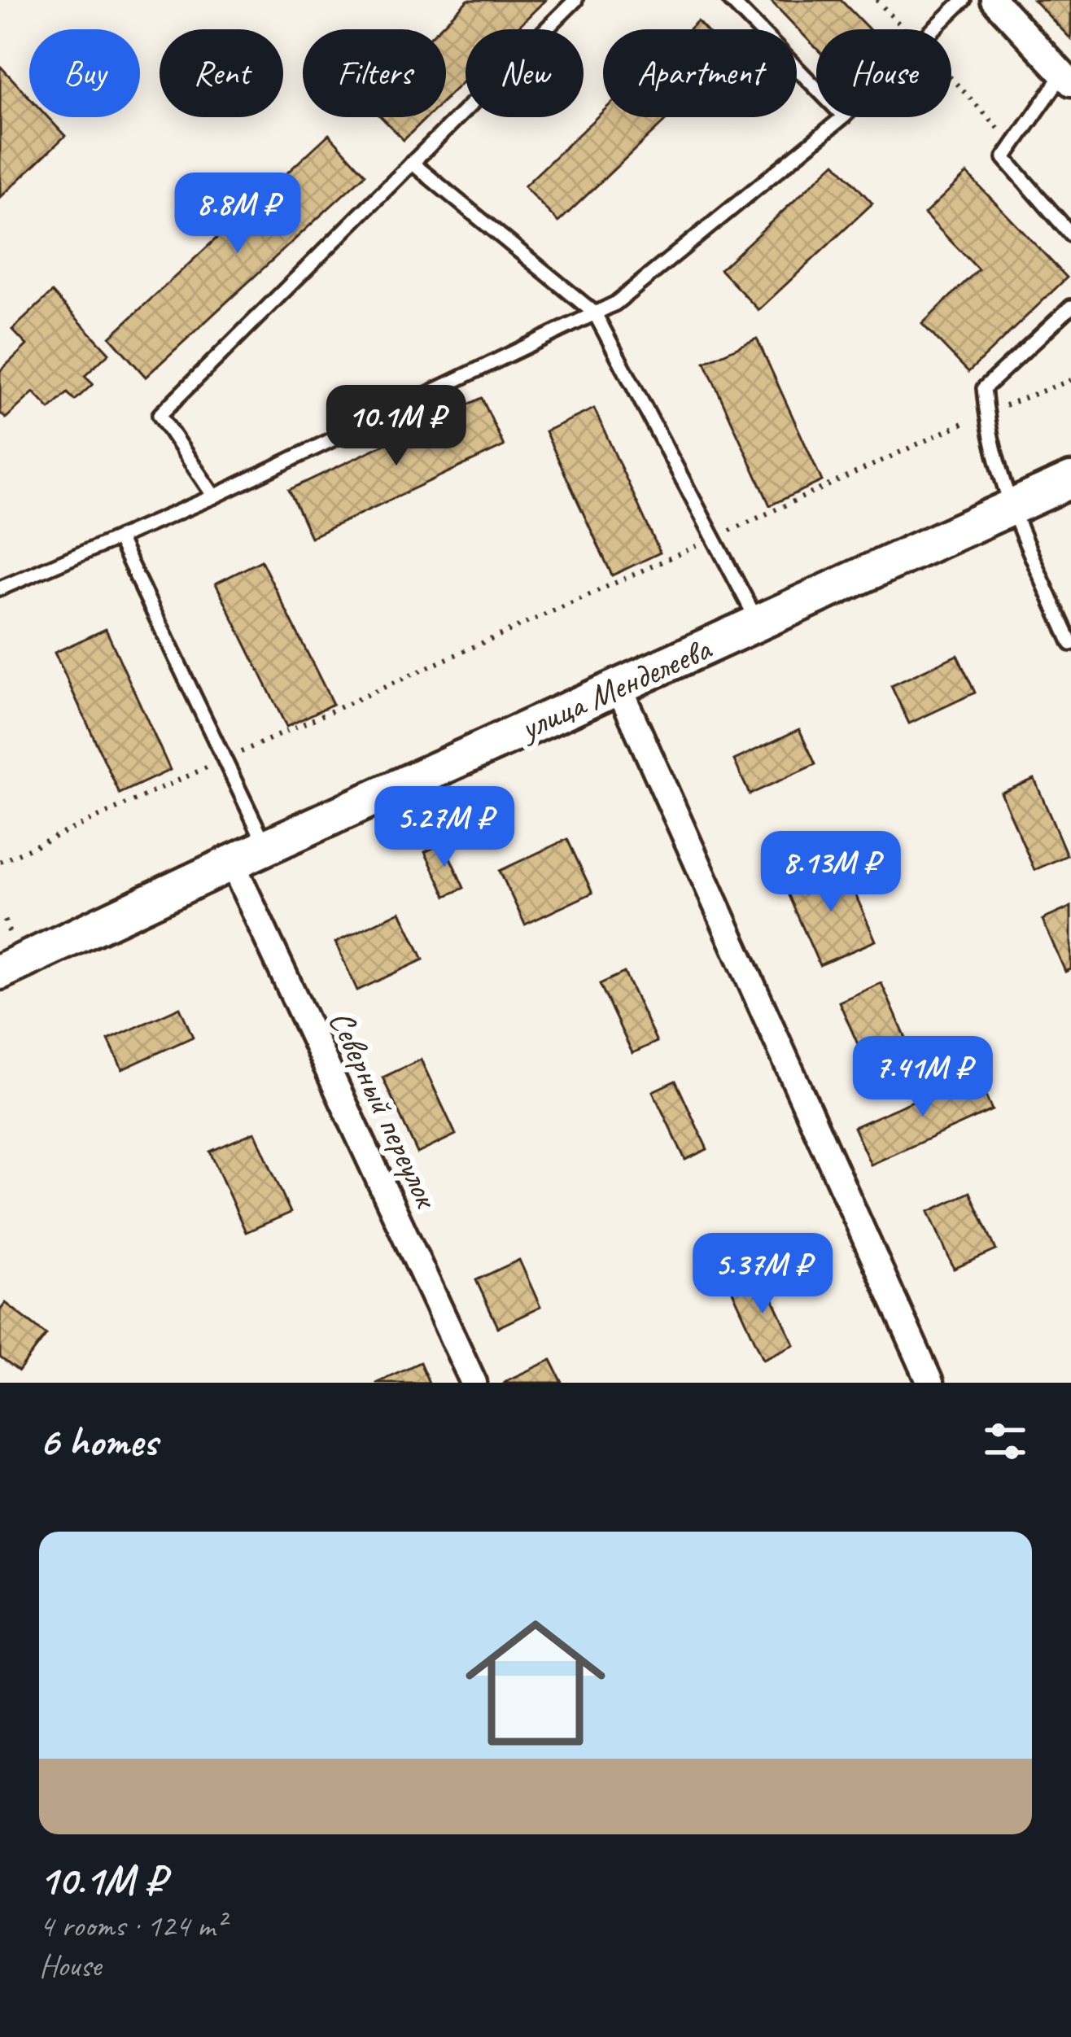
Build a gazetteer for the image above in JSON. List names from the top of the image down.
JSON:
{
  "streets": {
    "main road": ["улица Менделеева"],
    "street": ["Северный переулок"]
  },
  "crossings": [
    ["улица Менделеева", "Северный переулок"]
  ],
  "page": {
    "chip": [
      "Buy",
      "Rent",
      "Filters",
      "New",
      "Apartment",
      "House"
    ],
    "price": [
      "8.8M ₽",
      "10.1M ₽",
      "5.27M ₽",
      "8.13M ₽",
      "7.41M ₽",
      "5.37M ₽"
    ],
    "heading": "6 homes",
    "list": [
      {
        "name": "10.1M ₽",
        "note": "4 rooms · 124 m² · House"
      }
    ]
  }
}
